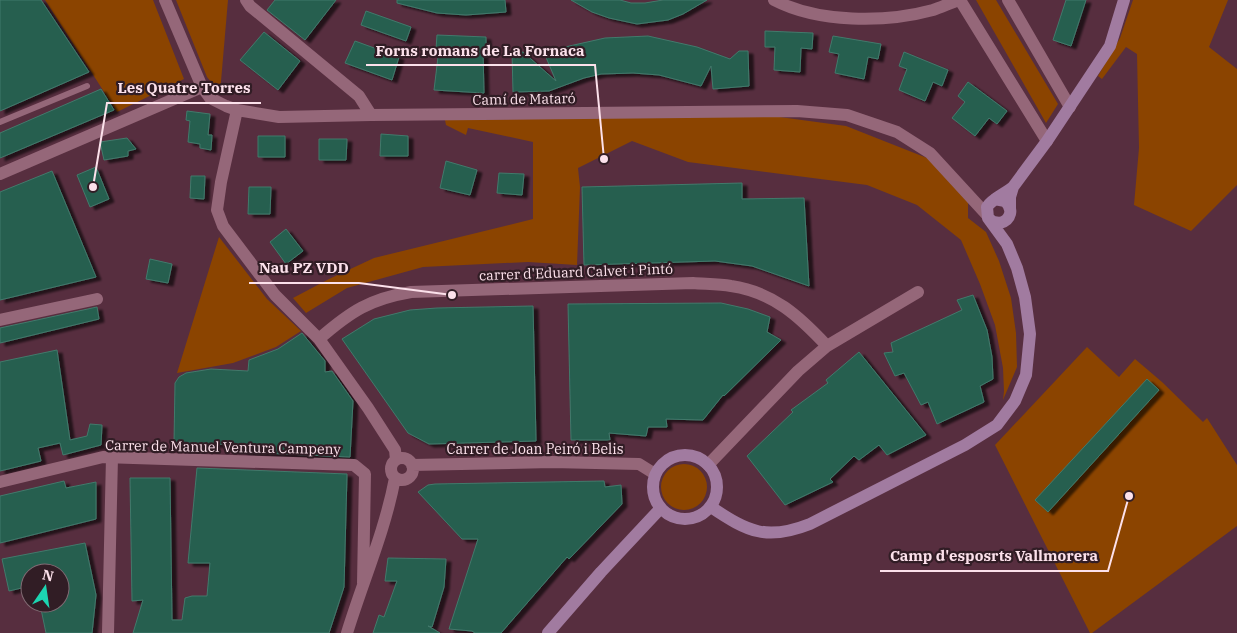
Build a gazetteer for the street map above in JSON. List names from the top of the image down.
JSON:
{
  "streets": {
    "street": [
      "Camí de Mataró",
      "carrer d'Eduard Calvet i Pintó",
      "Carrer de Manuel Ventura Campeny",
      "Carrer de Joan Peiró i Belis"
    ]
  },
  "places": [
    "Forns romans de La Fornaca",
    "Les Quatre Torres",
    "Nau PZ VDD",
    "Camp d'esposrts Vallmorera"
  ],
  "north": "top"
}
